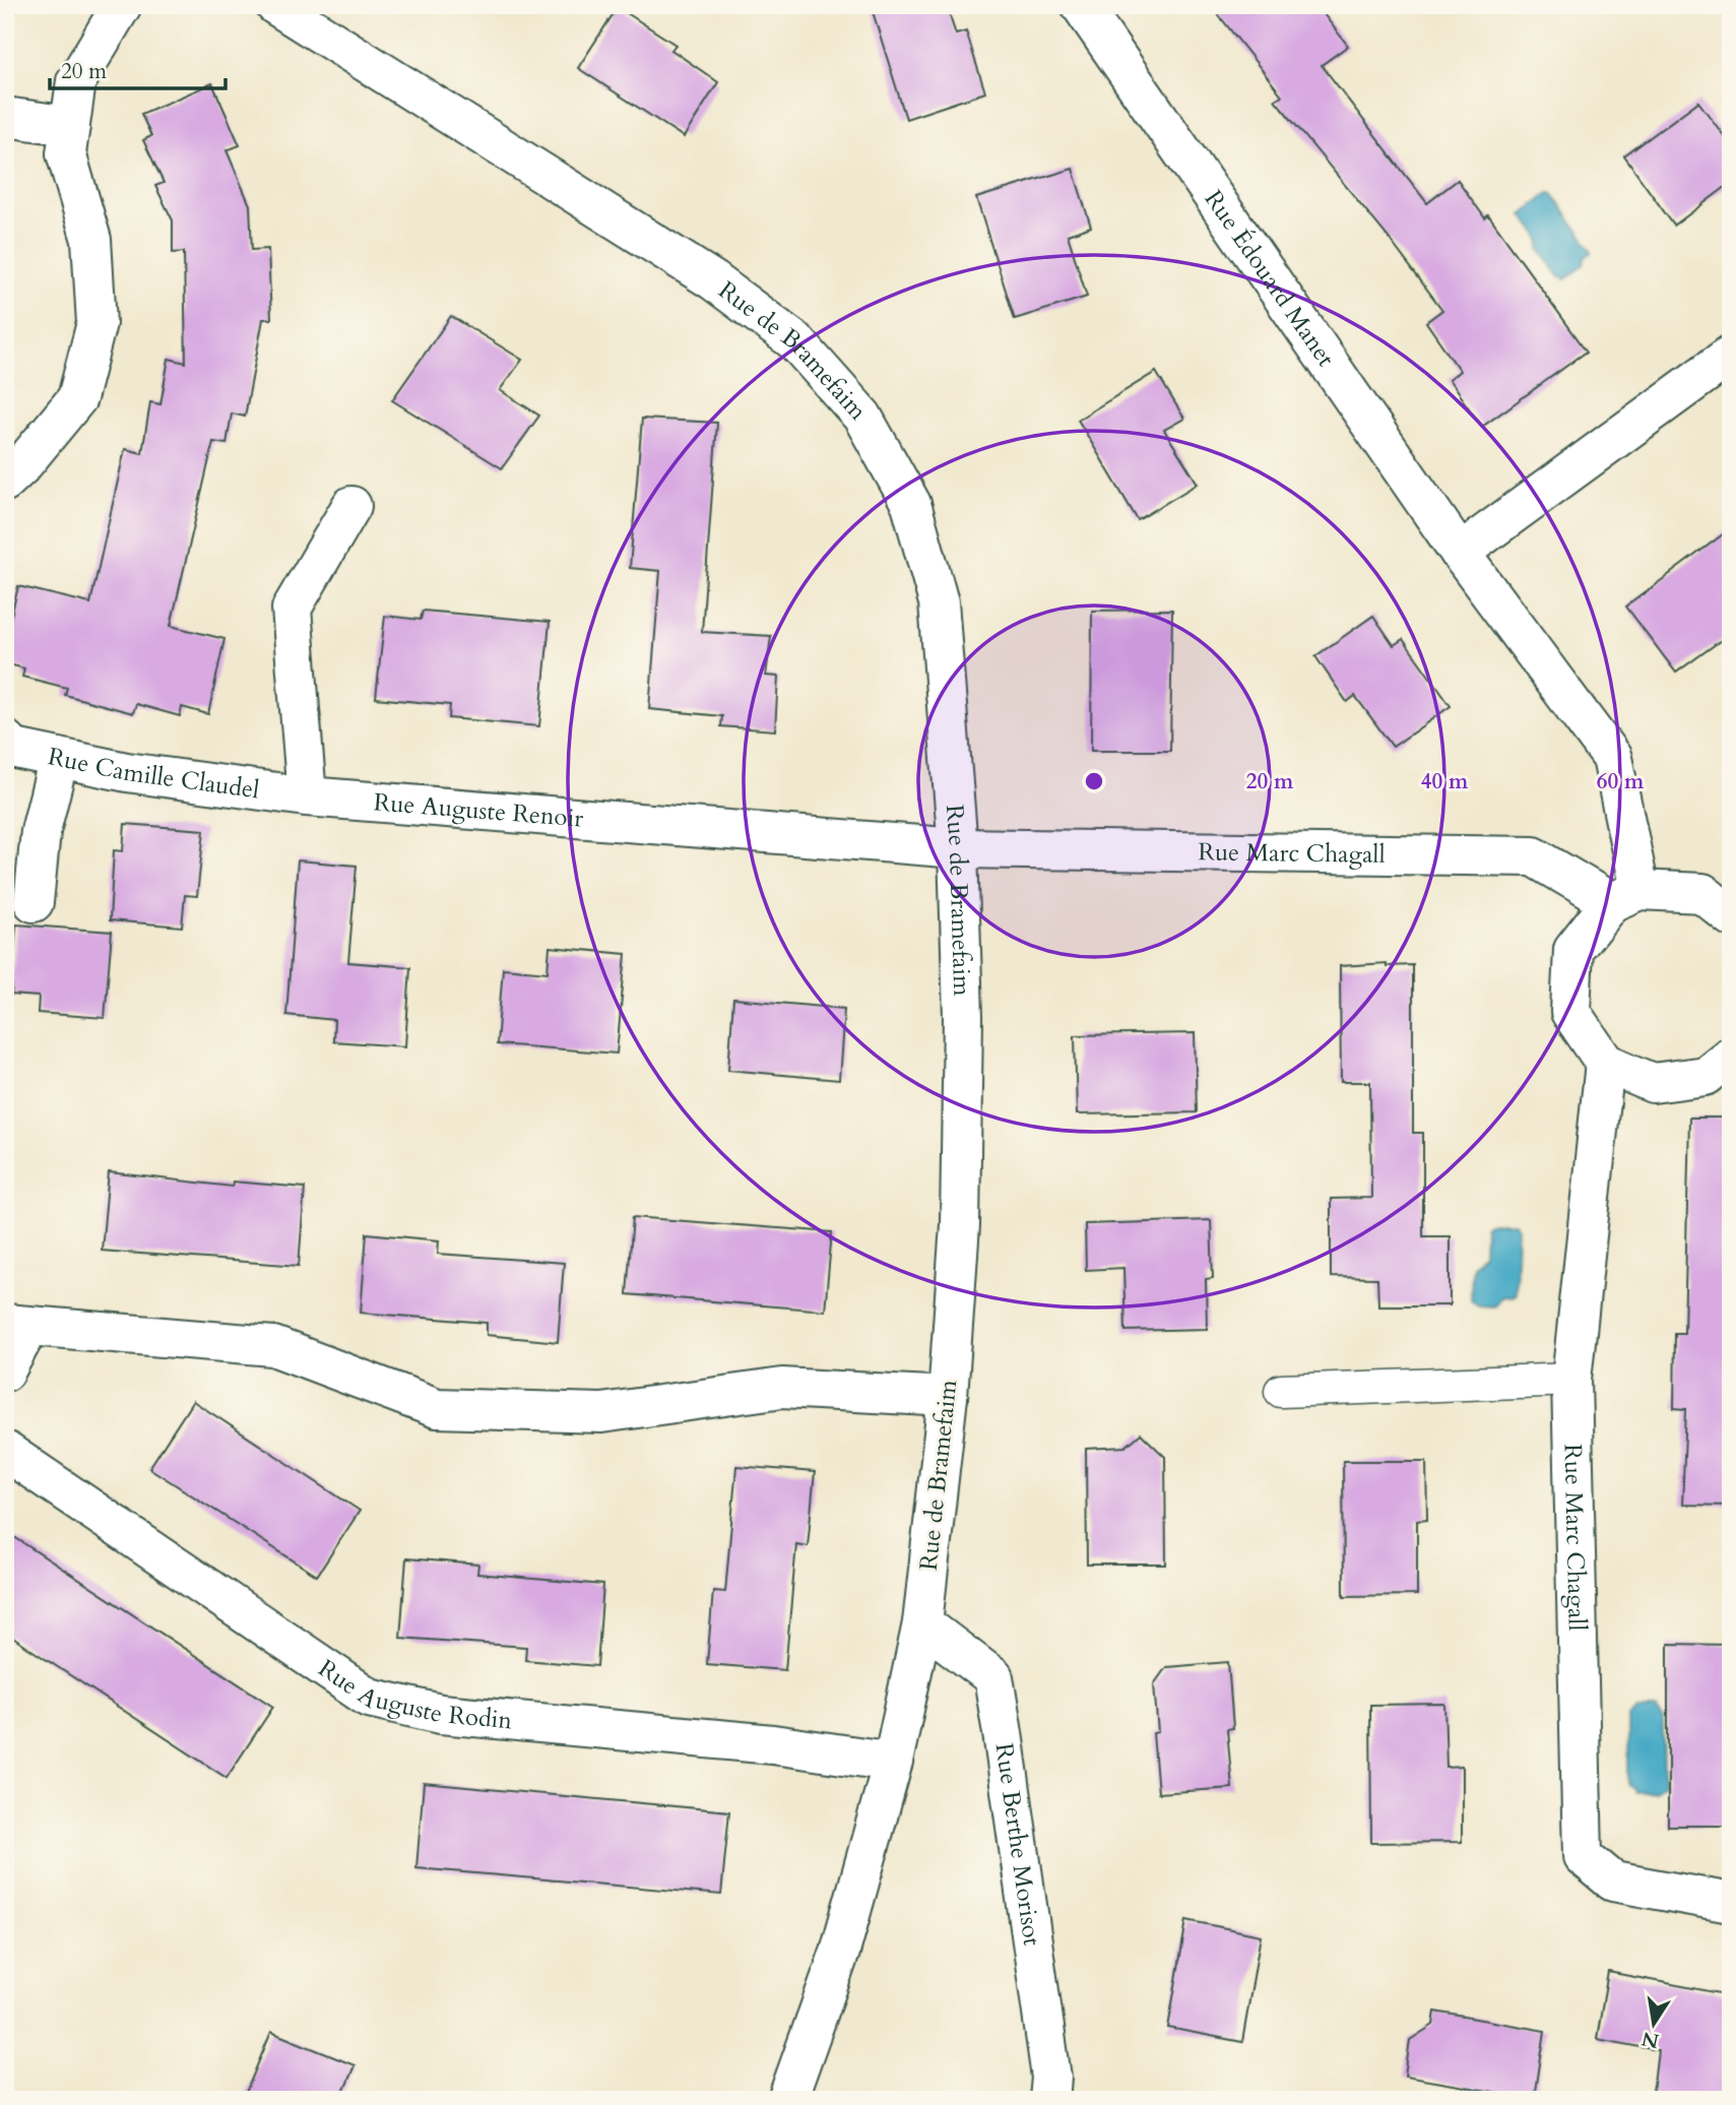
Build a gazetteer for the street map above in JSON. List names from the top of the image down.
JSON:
{
  "streets": {
    "street": [
      "Rue Édouard Manet",
      "Rue de Bramefaim",
      "Rue Camille Claudel",
      "Rue Auguste Renoir",
      "Rue Marc Chagall",
      "Rue Auguste Rodin",
      "Rue Berthe Morisot"
    ]
  },
  "crossings": [
    ["Rue Édouard Manet", "Rue Marc Chagall"],
    ["Rue de Bramefaim", "Rue Auguste Renoir"],
    ["Rue de Bramefaim", "Rue Marc Chagall"],
    ["Rue de Bramefaim", "Rue Auguste Rodin"],
    ["Rue de Bramefaim", "Rue Berthe Morisot"],
    ["Rue Camille Claudel", "Rue Auguste Renoir"],
    ["Rue Auguste Renoir", "Rue Marc Chagall"]
  ],
  "scale_bar": "20 m",
  "north": "bottom",
  "rings": ["20 m", "40 m", "60 m"]
}
